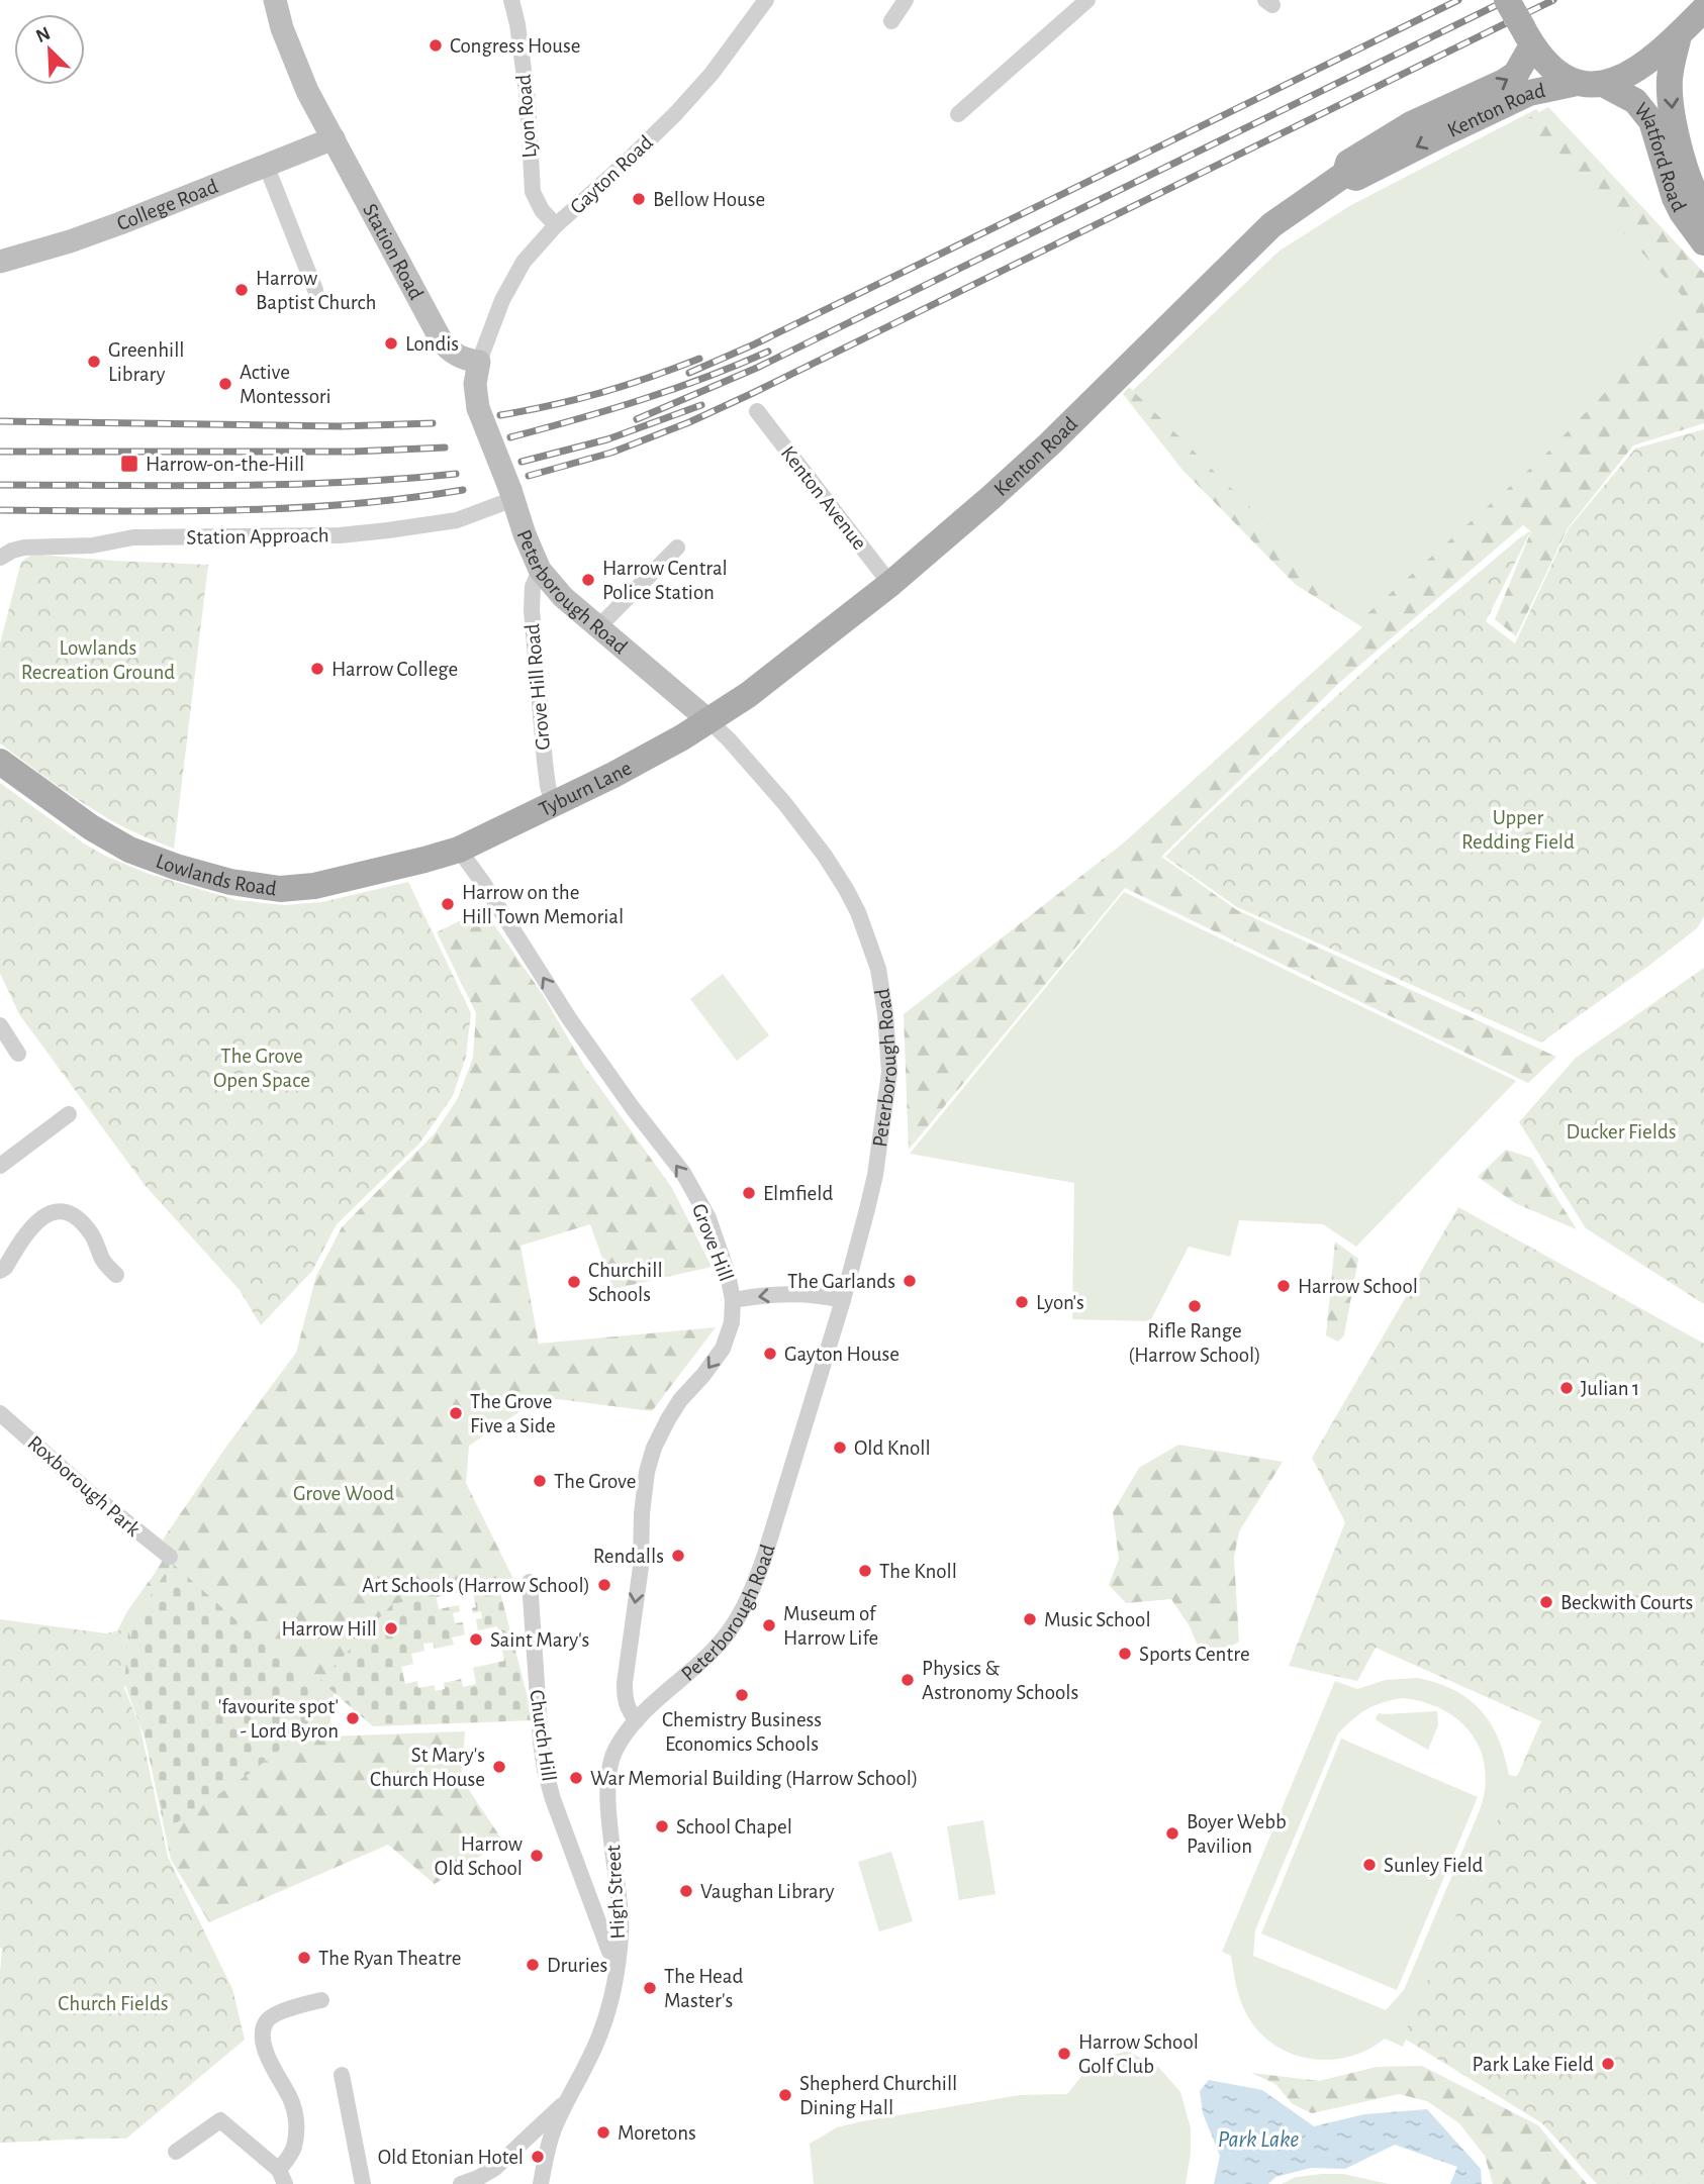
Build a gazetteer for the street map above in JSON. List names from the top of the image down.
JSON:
{
  "streets": {
    "main road": [
      "Kenton Road",
      "Watford Road",
      "College Road",
      "Station Road",
      "Peterborough Road",
      "Tyburn Lane",
      "Lowlands Road"
    ],
    "street": [
      "Lyon Road",
      "Gayton Road",
      "Kenton Avenue",
      "Station Approach",
      "Grove Hill Road",
      "Grove Hill",
      "Roxborough Park",
      "Church Hill",
      "High Street"
    ]
  },
  "crossings": [
    ["Kenton Road", "Kenton Avenue"],
    ["Kenton Road", "Peterborough Road"],
    ["Kenton Road", "Tyburn Lane"],
    ["Lyon Road", "Gayton Road"],
    ["Gayton Road", "Station Road"],
    ["College Road", "Station Road"],
    ["Station Approach", "Peterborough Road"],
    ["Peterborough Road", "Grove Hill Road"],
    ["Peterborough Road", "Tyburn Lane"],
    ["Peterborough Road", "Grove Hill"],
    ["Peterborough Road", "High Street"],
    ["Grove Hill Road", "Tyburn Lane"],
    ["Tyburn Lane", "Lowlands Road"],
    ["Tyburn Lane", "Grove Hill"],
    ["Lowlands Road", "Grove Hill"],
    ["Grove Hill", "High Street"],
    ["Church Hill", "High Street"]
  ],
  "one_way": ["Watford Road"],
  "water": ["Park Lake"],
  "parks": [
    "Lowlands Recreation Ground",
    "Upper Redding Field",
    "The Grove Open Space",
    "Ducker Fields",
    "Grove Wood",
    "Church Fields"
  ],
  "places": {
    "other": [
      "Congress House",
      "Bellow House",
      "Harrow Baptist Church",
      "Londis",
      "Greenhill Library",
      "Active Montessori",
      "Harrow Central Police Station",
      "Harrow College",
      "Harrow on the Hill Town Memorial",
      "Elmfield",
      "The Garlands",
      "Churchill Schools",
      "Harrow School",
      "Lyon's",
      "Rifle Range (Harrow School)",
      "Gayton House",
      "Julian 1",
      "The Grove Five a Side",
      "Old Knoll",
      "The Grove",
      "Rendalls",
      "The Knoll",
      "Art Schools (Harrow School)",
      "Beckwith Courts",
      "Music School",
      "Museum of Harrow Life",
      "Harrow Hill",
      "Saint Mary's",
      "Sports Centre",
      "Physics & Astronomy Schools",
      "Chemistry Business Economics Schools",
      "'favourite spot' - Lord Byron",
      "St Mary's Church House",
      "War Memorial Building (Harrow School)",
      "School Chapel",
      "Boyer Webb Pavilion",
      "Harrow Old School",
      "Sunley Field",
      "Vaughan Library",
      "The Ryan Theatre",
      "Druries",
      "The Head Master's",
      "Harrow School Golf Club",
      "Park Lake Field",
      "Shepherd Churchill Dining Hall",
      "Moretons",
      "Old Etonian Hotel"
    ],
    "transit": ["Harrow-on-the-Hill"]
  },
  "north": "top left"
}
